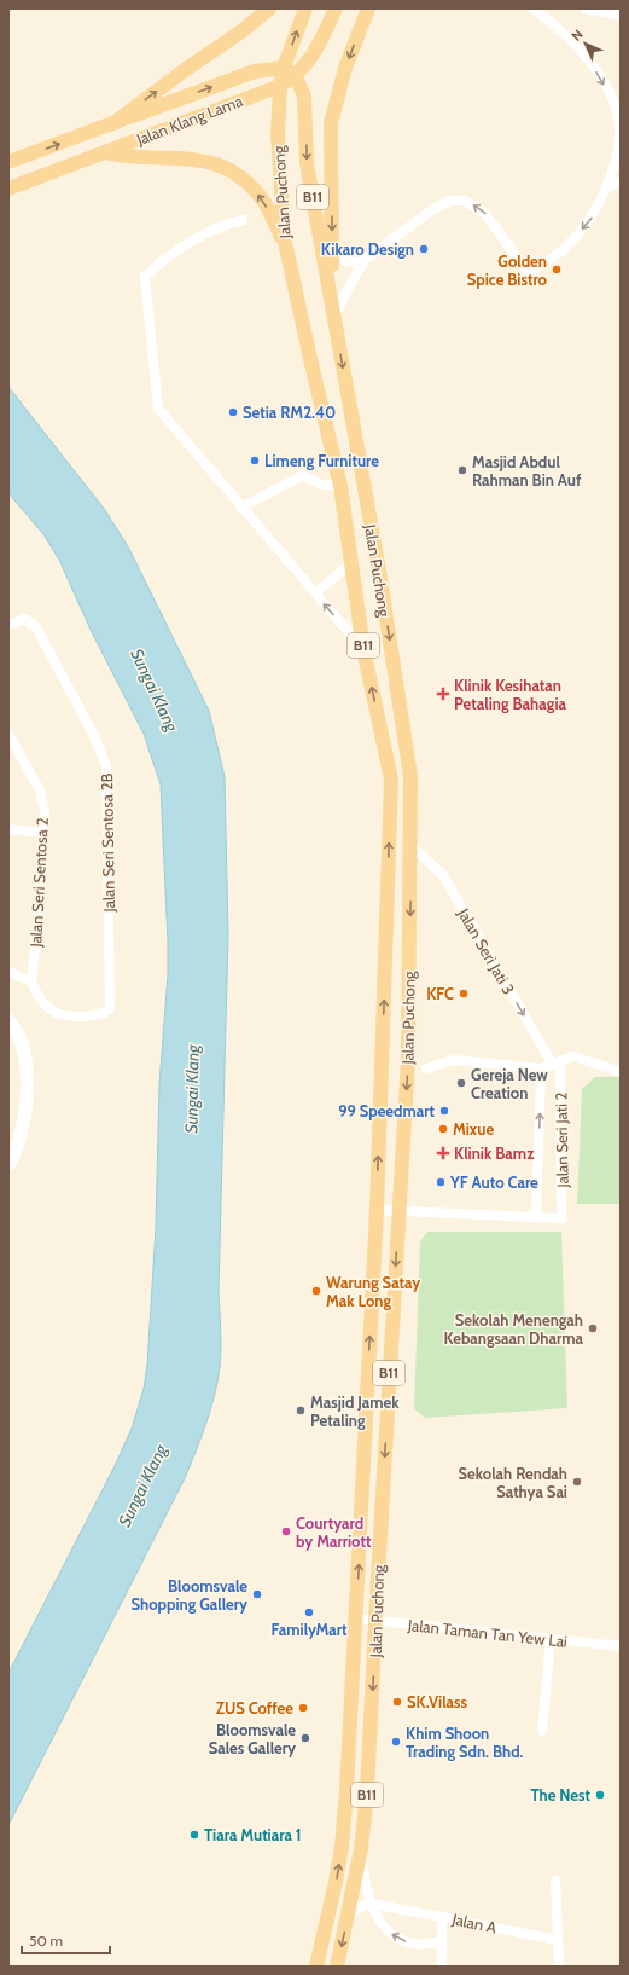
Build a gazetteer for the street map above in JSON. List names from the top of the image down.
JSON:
{
  "streets": {
    "main road": ["Jalan Klang Lama", "Jalan Puchong", "B11"],
    "street": [
      "Jalan Seri Sentosa 2B",
      "Jalan Seri Sentosa 2",
      "Jalan Seri Jati 3",
      "Jalan Seri Jati 2",
      "Jalan Taman Tan Yew Lai",
      "Jalan A"
    ]
  },
  "crossings": [
    ["Jalan Klang Lama", "Jalan Puchong"],
    ["Jalan Klang Lama", "B11"],
    ["Jalan Puchong", "B11"],
    ["Jalan Puchong", "Jalan Seri Jati 3"],
    ["Jalan Puchong", "Jalan Taman Tan Yew Lai"],
    ["Jalan Seri Sentosa 2B", "Jalan Seri Sentosa 2"],
    ["Jalan Seri Jati 3", "Jalan Seri Jati 2"]
  ],
  "one_way": ["Jalan Seri Jati 3", "Jalan Seri Jati 2"],
  "water": ["Sungai Klang"],
  "places": {
    "other": [
      "Kikaro Design",
      "Golden Spice Bistro",
      "Setia RM2.40",
      "Limeng Furniture",
      "Masjid Abdul Rahman Bin Auf",
      "KFC",
      "Gereja New Creation",
      "99 Speedmart",
      "Mixue",
      "YF Auto Care",
      "Warung Satay Mak Long",
      "Sekolah Menengah Kebangsaan Dharma",
      "Masjid Jamek Petaling",
      "Sekolah Rendah Sathya Sai",
      "Courtyard by Marriott",
      "Bloomsvale Shopping Gallery",
      "FamilyMart",
      "SK.Vilass",
      "ZUS Coffee",
      "Bloomsvale Sales Gallery",
      "Khim Shoon Trading Sdn. Bhd.",
      "The Nest",
      "Tiara Mutiara 1"
    ],
    "health": ["Klinik Kesihatan Petaling Bahagia", "Klinik Bamz"]
  },
  "scale_bar": "50 m",
  "north": "top left"
}
